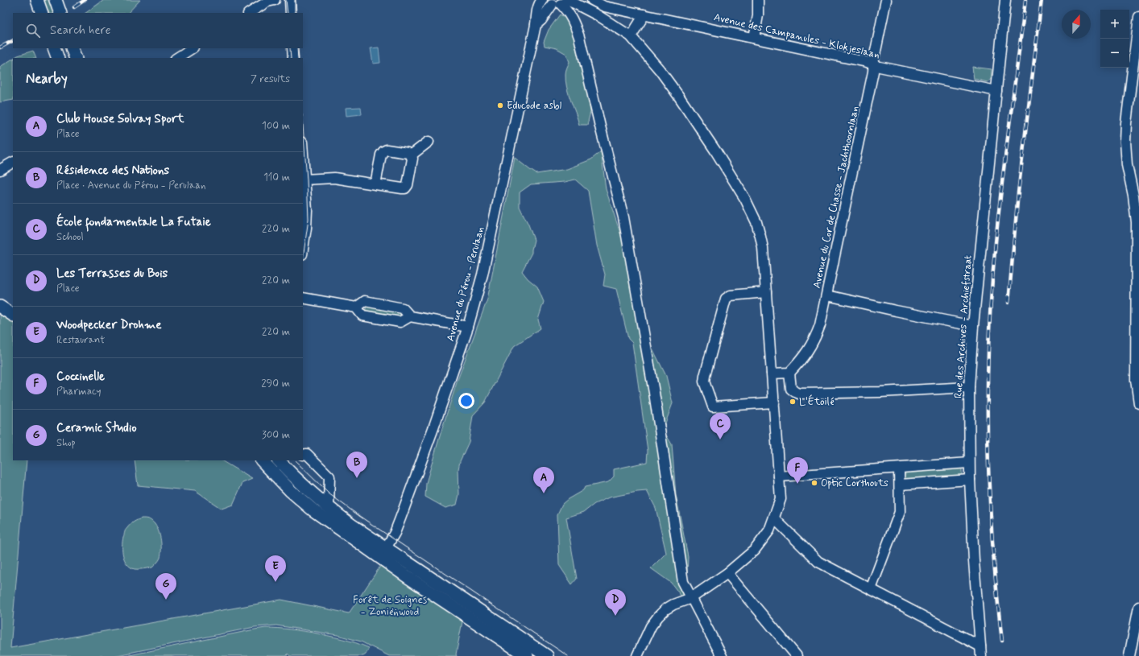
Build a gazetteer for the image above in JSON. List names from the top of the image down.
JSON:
{
  "streets": {
    "street": [
      "Avenue des Campanules - Klokjeslaan",
      "Avenue du Cor de Chasse - Jachthoornlaan",
      "Avenue du Pérou - Perulaan",
      "Rue des Archives - Archiefstraat"
    ]
  },
  "crossings": [
    ["Avenue des Campanules - Klokjeslaan", "Avenue du Cor de Chasse - Jachthoornlaan"],
    ["Avenue des Campanules - Klokjeslaan", "Rue des Archives - Archiefstraat"]
  ],
  "parks": ["Forêt de Soignes - Zoniënwoud"],
  "places": ["Educode asbl", "L'Étoilé", "Optic Corthouts"],
  "north": "top",
  "page": {
    "map_buttons": ["+", "−"],
    "search": "Search here",
    "heading": ["Nearby", "7 results"],
    "list": [
      {
        "mark": "A",
        "name": "Club House Solvay Sport",
        "note": "Place",
        "value": "100 m"
      },
      {
        "mark": "B",
        "name": "Résidence des Nations",
        "note": "Place · Avenue du Pérou - Perulaan",
        "value": "110 m"
      },
      {
        "mark": "C",
        "name": "École fondamentale La Futaie",
        "note": "School",
        "value": "220 m"
      },
      {
        "mark": "D",
        "name": "Les Terrasses du Bois",
        "note": "Place",
        "value": "220 m"
      },
      {
        "mark": "E",
        "name": "Woodpecker Drohme",
        "note": "Restaurant",
        "value": "220 m"
      },
      {
        "mark": "F",
        "name": "Coccinelle",
        "note": "Pharmacy",
        "value": "290 m"
      },
      {
        "mark": "G",
        "name": "Ceramic Studio",
        "note": "Shop",
        "value": "300 m"
      }
    ],
    "pins": [
      "C",
      "B",
      "F",
      "A",
      "E",
      "G",
      "D"
    ]
  }
}
